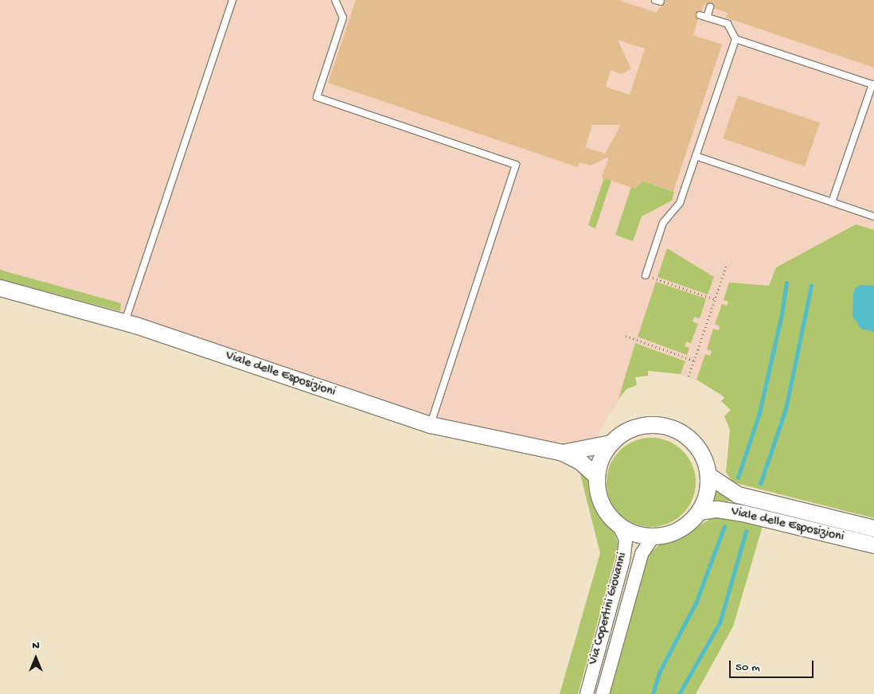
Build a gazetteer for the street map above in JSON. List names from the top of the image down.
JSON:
{
  "streets": {
    "street": ["Viale delle Esposizioni", "Via Copertini Giovanni"]
  },
  "crossings": [
    ["Viale delle Esposizioni", "Via Copertini Giovanni"]
  ],
  "scale_bar": "50 m",
  "north": "top"
}
